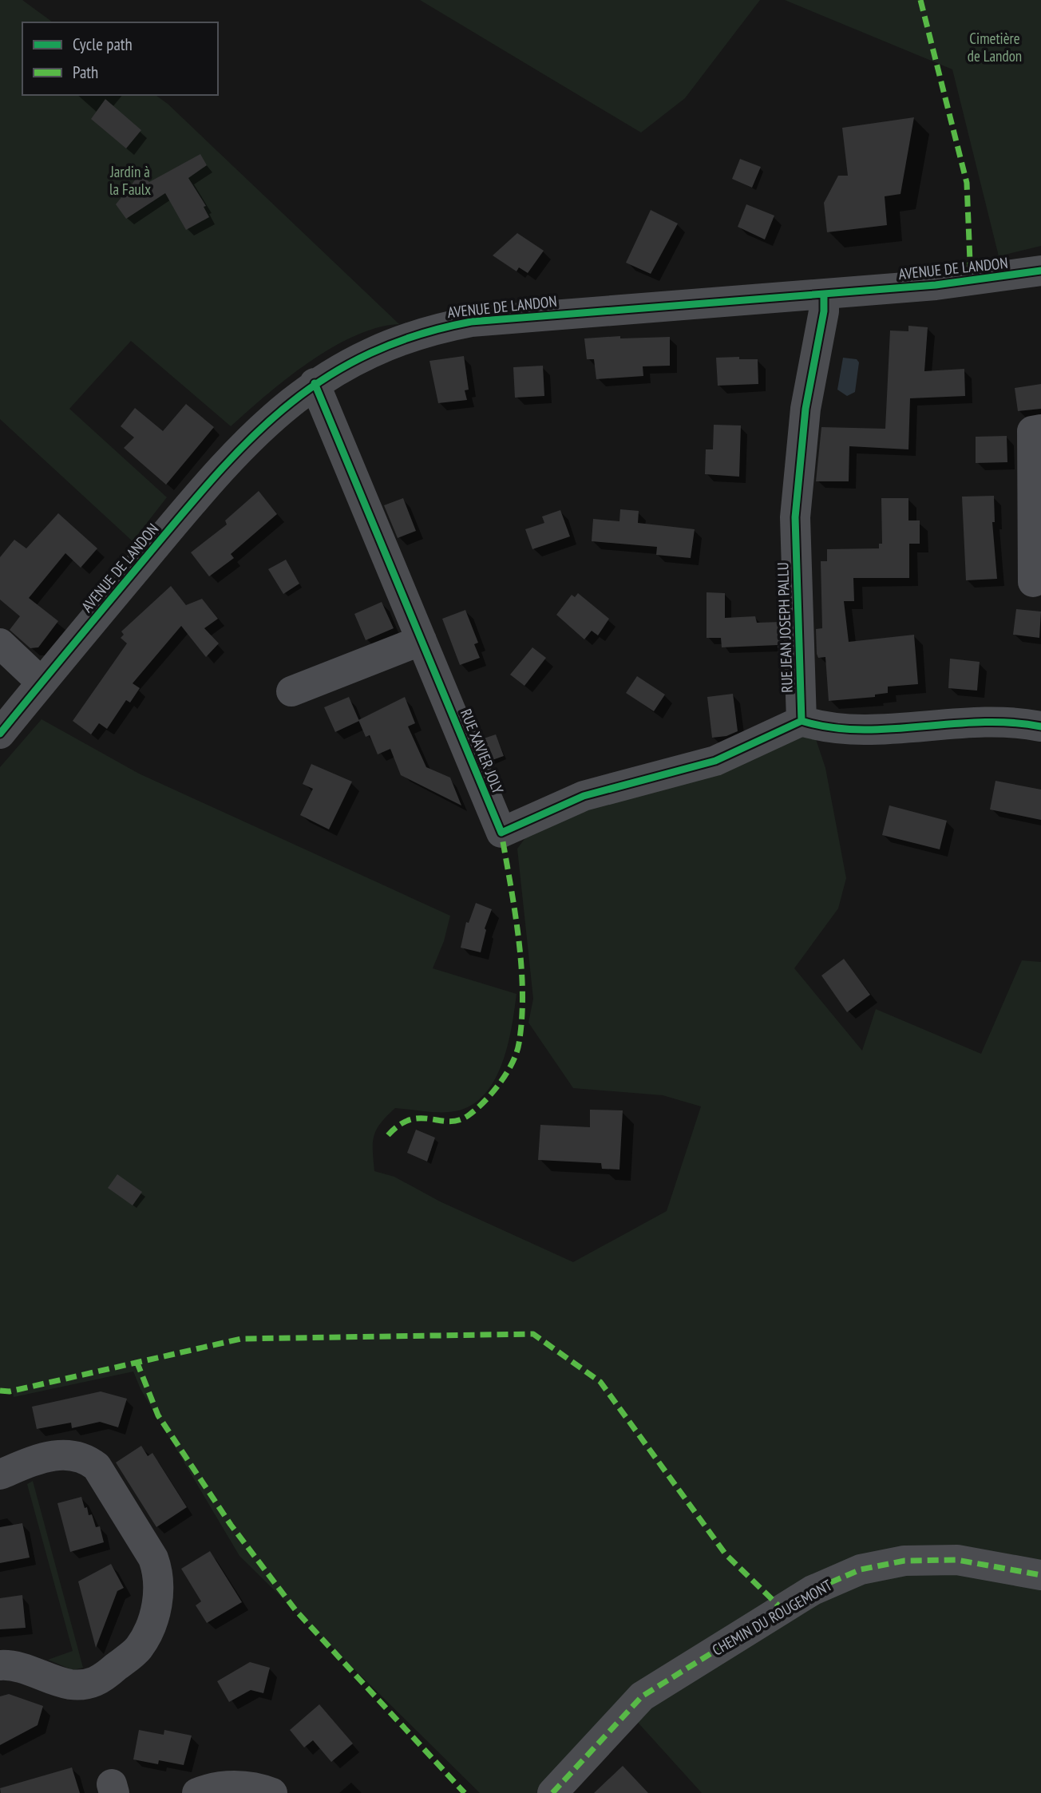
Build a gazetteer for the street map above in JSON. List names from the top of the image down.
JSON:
{
  "streets": {
    "street": [
      "AVENUE DE LANDON",
      "RUE JEAN JOSEPH PALLU",
      "RUE XAVIER JOLY",
      "CHEMIN DU ROUGEMONT"
    ]
  },
  "crossings": [
    ["AVENUE DE LANDON", "RUE JEAN JOSEPH PALLU"],
    ["AVENUE DE LANDON", "RUE XAVIER JOLY"],
    ["RUE JEAN JOSEPH PALLU", "RUE XAVIER JOLY"]
  ],
  "parks": ["Cimetière de Landon", "Jardin à la Faulx"],
  "legend": ["Cycle path", "Path"]
}
